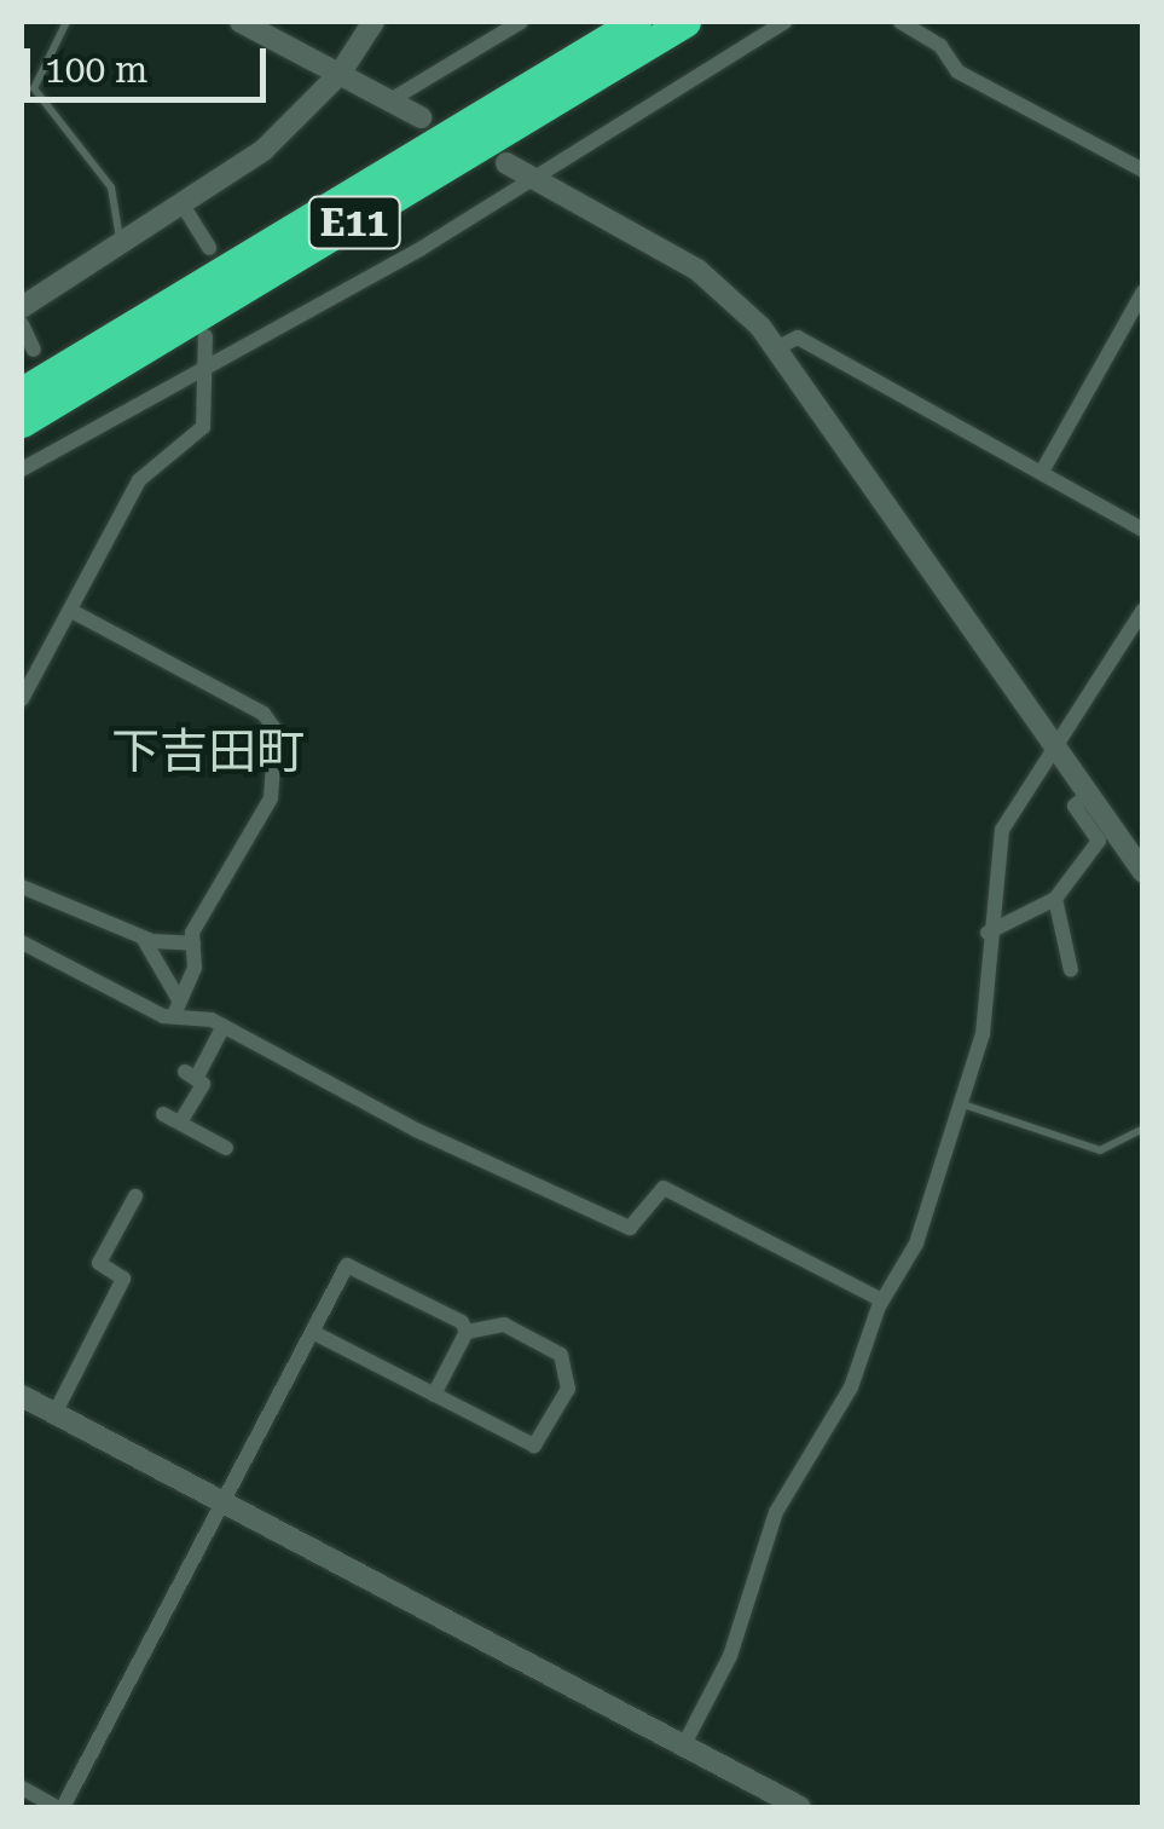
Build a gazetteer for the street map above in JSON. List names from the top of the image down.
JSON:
{
  "streets": {
    "highway": ["E11"]
  },
  "districts": ["下吉田町"],
  "scale_bar": "100 m"
}
